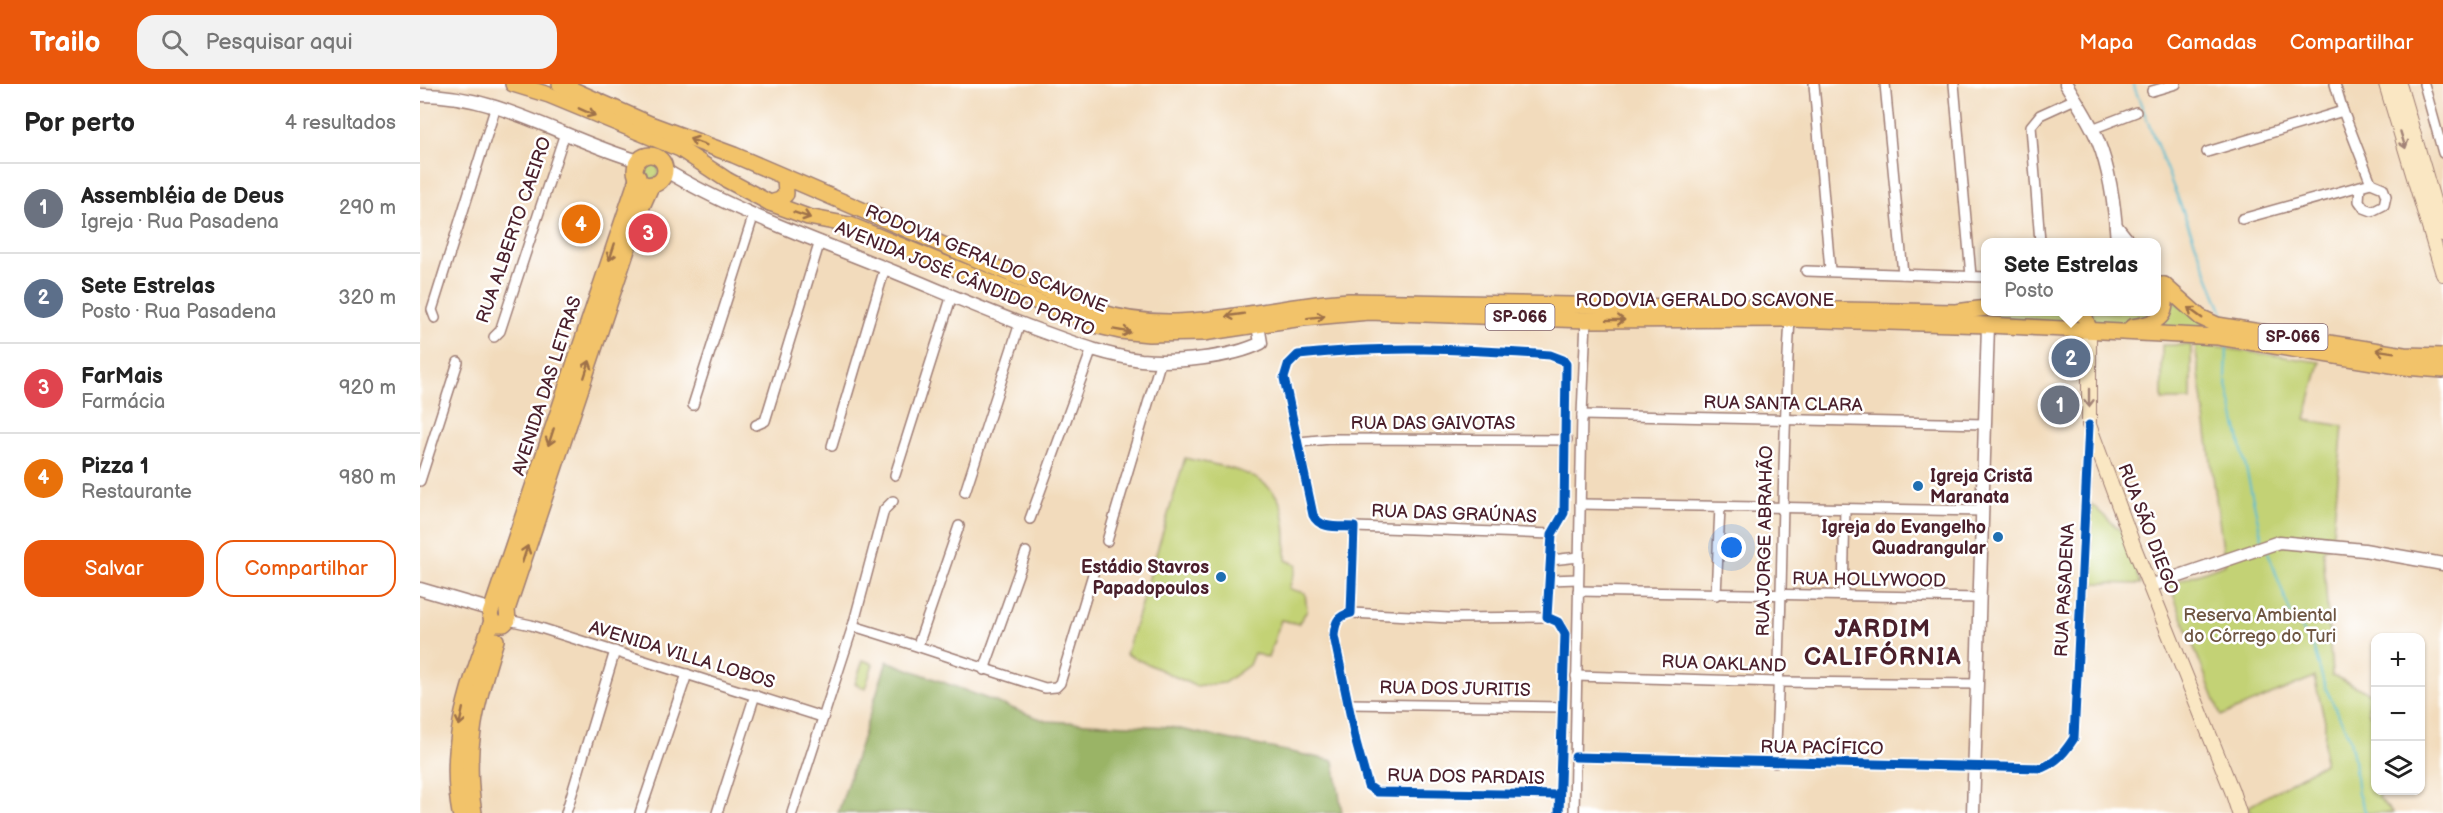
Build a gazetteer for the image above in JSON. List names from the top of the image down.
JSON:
{
  "streets": {
    "main road": [
      "RODOVIA GERALDO SCAVONE",
      "SP-066",
      "AVENIDA DAS LETRAS",
      "RUA SÃO DIEGO"
    ],
    "street": [
      "RUA ALBERTO CAEIRO",
      "AVENIDA JOSÉ CÂNDIDO PORTO",
      "RUA SANTA CLARA",
      "RUA DAS GAIVOTAS",
      "RUA DAS GRAÚNAS",
      "RUA JORGE ABRAHÃO",
      "RUA HOLLYWOOD",
      "RUA PASADENA",
      "AVENIDA VILLA LOBOS",
      "RUA OAKLAND",
      "RUA DOS JURITIS",
      "RUA PACÍFICO",
      "RUA DOS PARDAIS"
    ]
  },
  "crossings": [
    ["RODOVIA GERALDO SCAVONE", "AVENIDA JOSÉ CÂNDIDO PORTO"],
    ["RODOVIA GERALDO SCAVONE", "RUA SÃO DIEGO"],
    ["RODOVIA GERALDO SCAVONE", "RUA JORGE ABRAHÃO"],
    ["AVENIDA JOSÉ CÂNDIDO PORTO", "AVENIDA DAS LETRAS"],
    ["AVENIDA DAS LETRAS", "AVENIDA VILLA LOBOS"],
    ["RUA SANTA CLARA", "RUA JORGE ABRAHÃO"],
    ["RUA DAS GAIVOTAS", "RUA DAS GRAÚNAS"],
    ["RUA SÃO DIEGO", "RUA PASADENA"],
    ["RUA JORGE ABRAHÃO", "RUA HOLLYWOOD"],
    ["RUA JORGE ABRAHÃO", "RUA OAKLAND"],
    ["RUA JORGE ABRAHÃO", "RUA PACÍFICO"],
    ["RUA PASADENA", "RUA PACÍFICO"],
    ["RUA DOS JURITIS", "RUA DOS PARDAIS"]
  ],
  "districts": ["JARDIM CALIFÓRNIA"],
  "parks": ["Reserva Ambiental do Córrego do Turi"],
  "places": ["Igreja Cristã Maranata", "Igreja do Evangelho Quadrangular", "Estádio Stavros Papadopoulos"],
  "page": {
    "header": "Trailo",
    "search": "Pesquisar aqui",
    "nav": ["Mapa", "Camadas", "Compartilhar"],
    "heading": ["Por perto", "4 resultados"],
    "list": [
      {
        "mark": "1",
        "name": "Assembléia de Deus",
        "note": "Igreja · Rua Pasadena",
        "value": "290 m"
      },
      {
        "mark": "2",
        "name": "Sete Estrelas",
        "note": "Posto · Rua Pasadena",
        "value": "320 m"
      },
      {
        "mark": "3",
        "name": "FarMais",
        "note": "Farmácia",
        "value": "920 m"
      },
      {
        "mark": "4",
        "name": "Pizza 1",
        "note": "Restaurante",
        "value": "980 m"
      }
    ],
    "pins": [
      "4",
      "3",
      "2",
      "1"
    ],
    "popup": ["Sete Estrelas", "Posto"],
    "buttons": ["Salvar", "Compartilhar"],
    "map_buttons": ["+", "−"]
  }
}
